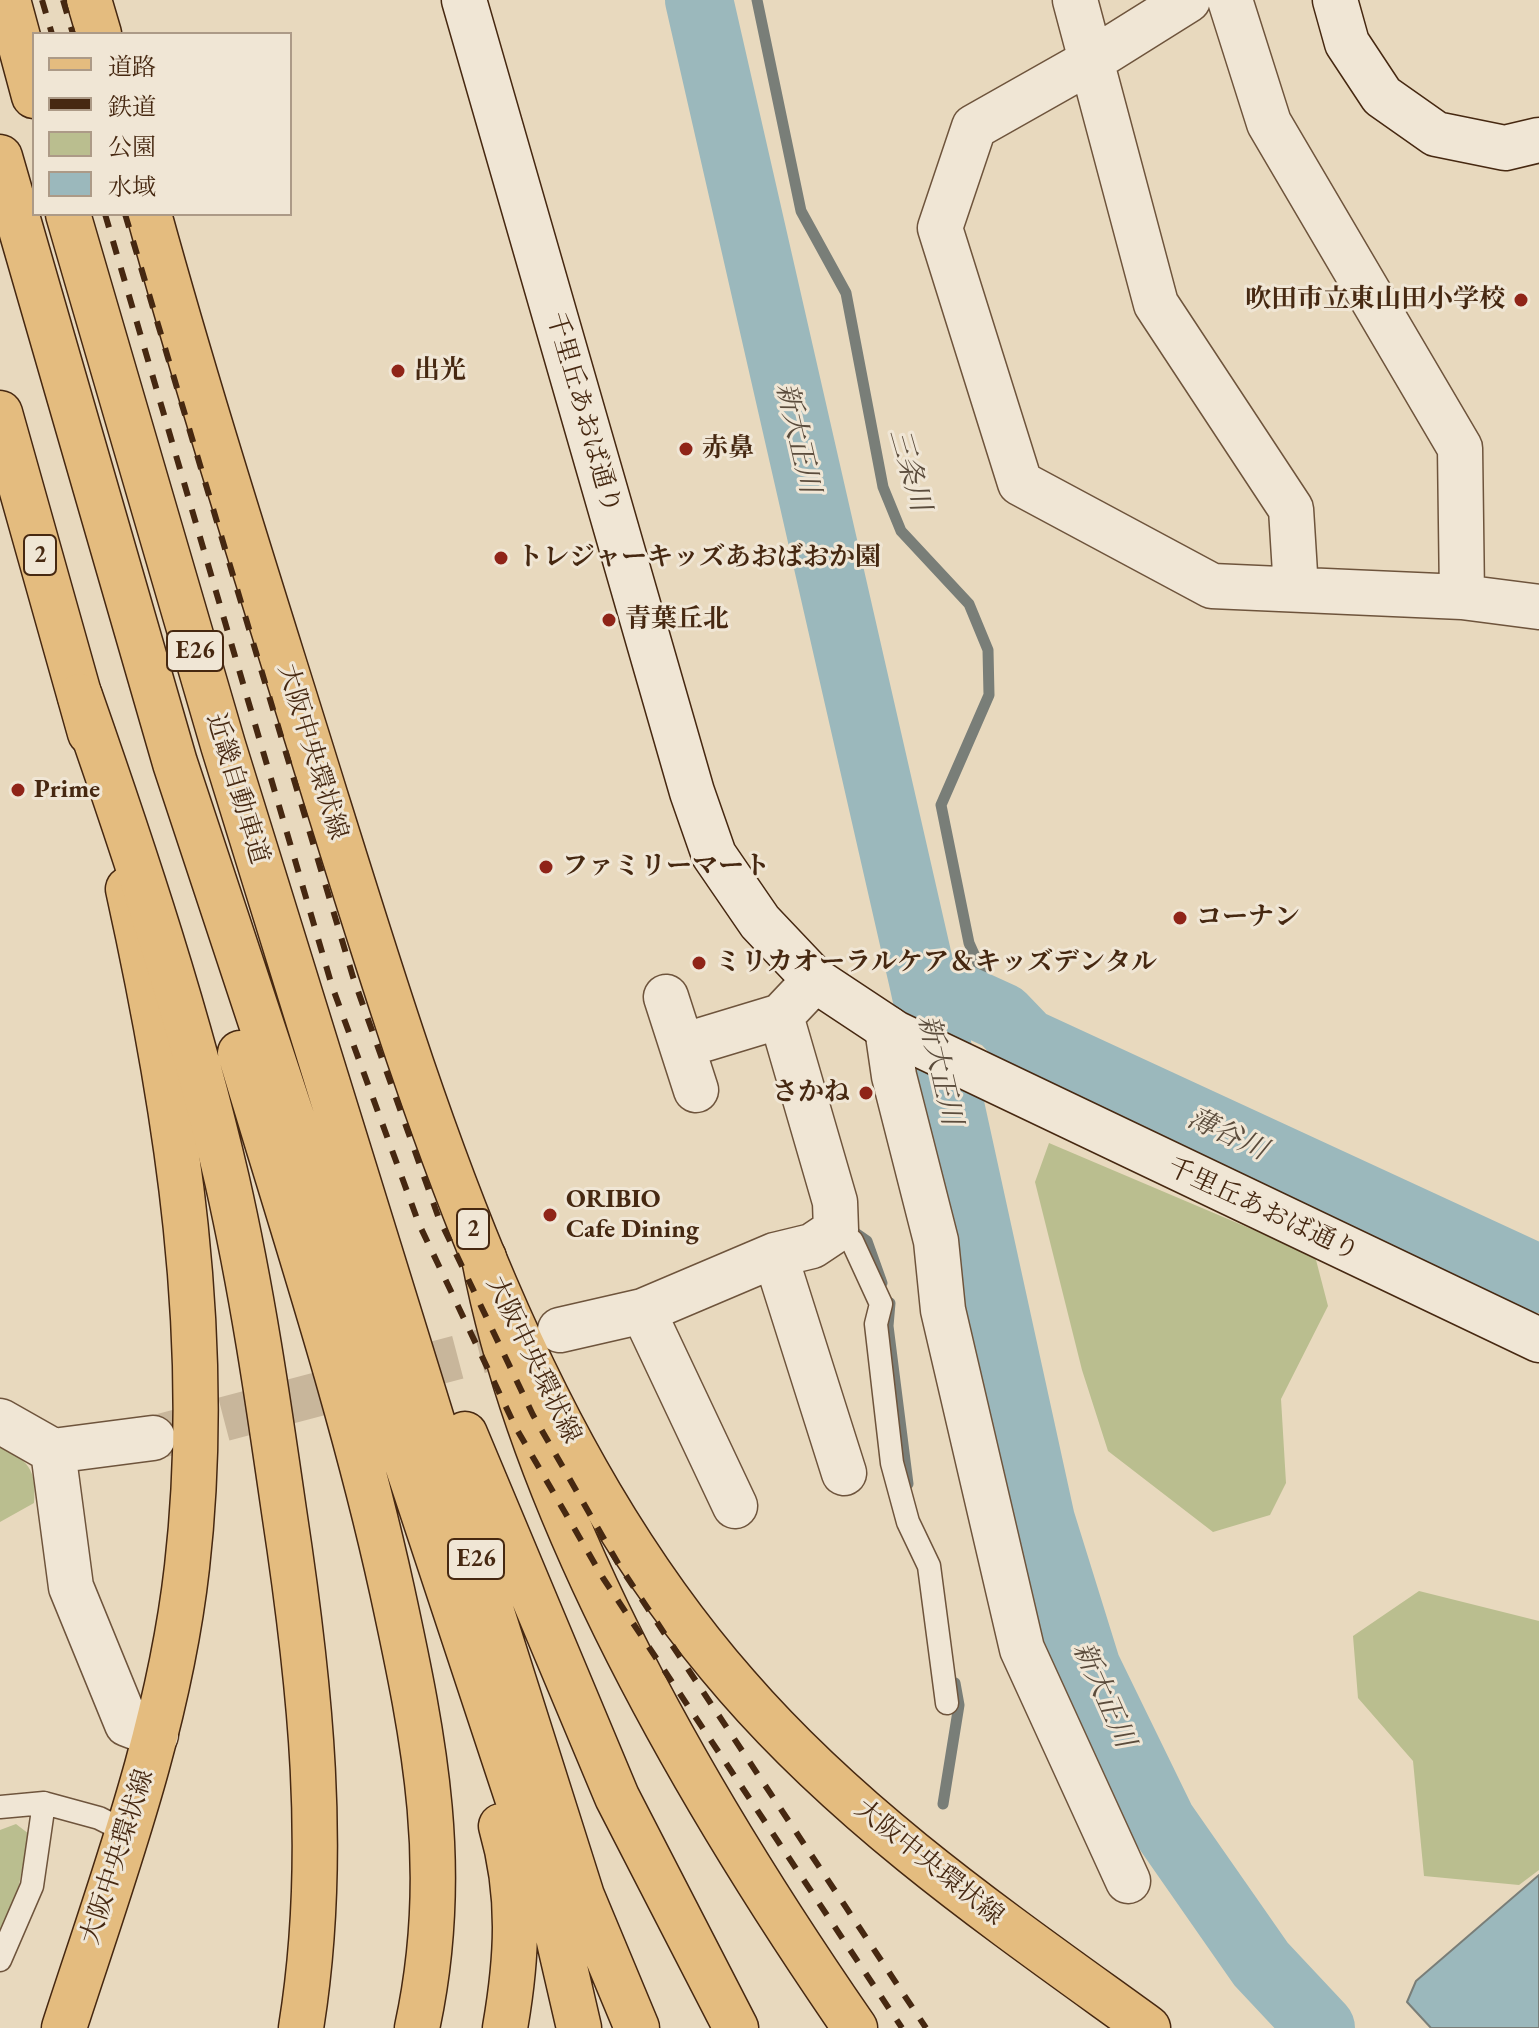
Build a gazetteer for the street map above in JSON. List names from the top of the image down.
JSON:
{
  "streets": {
    "main road": [
      "2",
      "E26",
      "大阪中央環状線",
      "近畿自動車道"
    ],
    "street": ["千里丘あおば通り"]
  },
  "crossings": [
    ["E26", "近畿自動車道"]
  ],
  "water": ["新大正川", "三条川", "薄谷川"],
  "places": [
    "吹田市立東山田小学校",
    "出光",
    "赤鼻",
    "トレジャーキッズあおばおか園",
    "青葉丘北",
    "Prime",
    "ファミリーマート",
    "コーナン",
    "ミリカオーラルケア＆キッズデンタル",
    "さかね",
    "ORIBIO Cafe Dining"
  ],
  "legend": [
    "道路",
    "鉄道",
    "公園",
    "水域"
  ]
}
